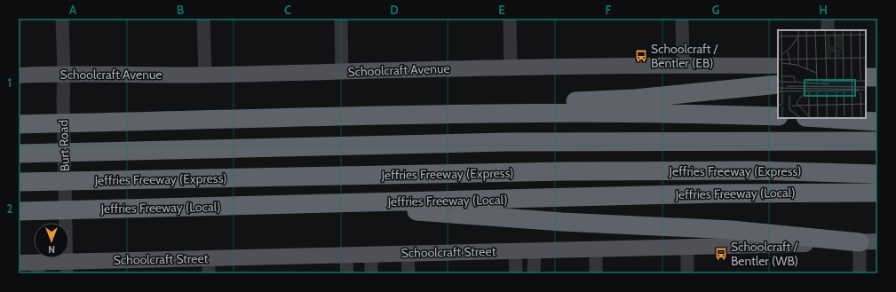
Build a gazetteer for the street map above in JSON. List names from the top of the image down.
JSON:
{
  "streets": {
    "highway": ["Jeffries Freeway (Express)", "Jeffries Freeway (Local)"],
    "main road": ["Schoolcraft Avenue", "Schoolcraft Street"],
    "street": ["Burt Road"]
  },
  "crossings": [
    ["Schoolcraft Avenue", "Burt Road"],
    ["Burt Road", "Schoolcraft Street"]
  ],
  "places": {
    "bus stop": ["Schoolcraft / Bentler (EB)", "Schoolcraft / Bentler (WB)"]
  },
  "north": "bottom",
  "grid": {
    "columns": [
      "A",
      "B",
      "C",
      "D",
      "E",
      "F",
      "G",
      "H"
    ],
    "rows": ["1", "2"]
  }
}
